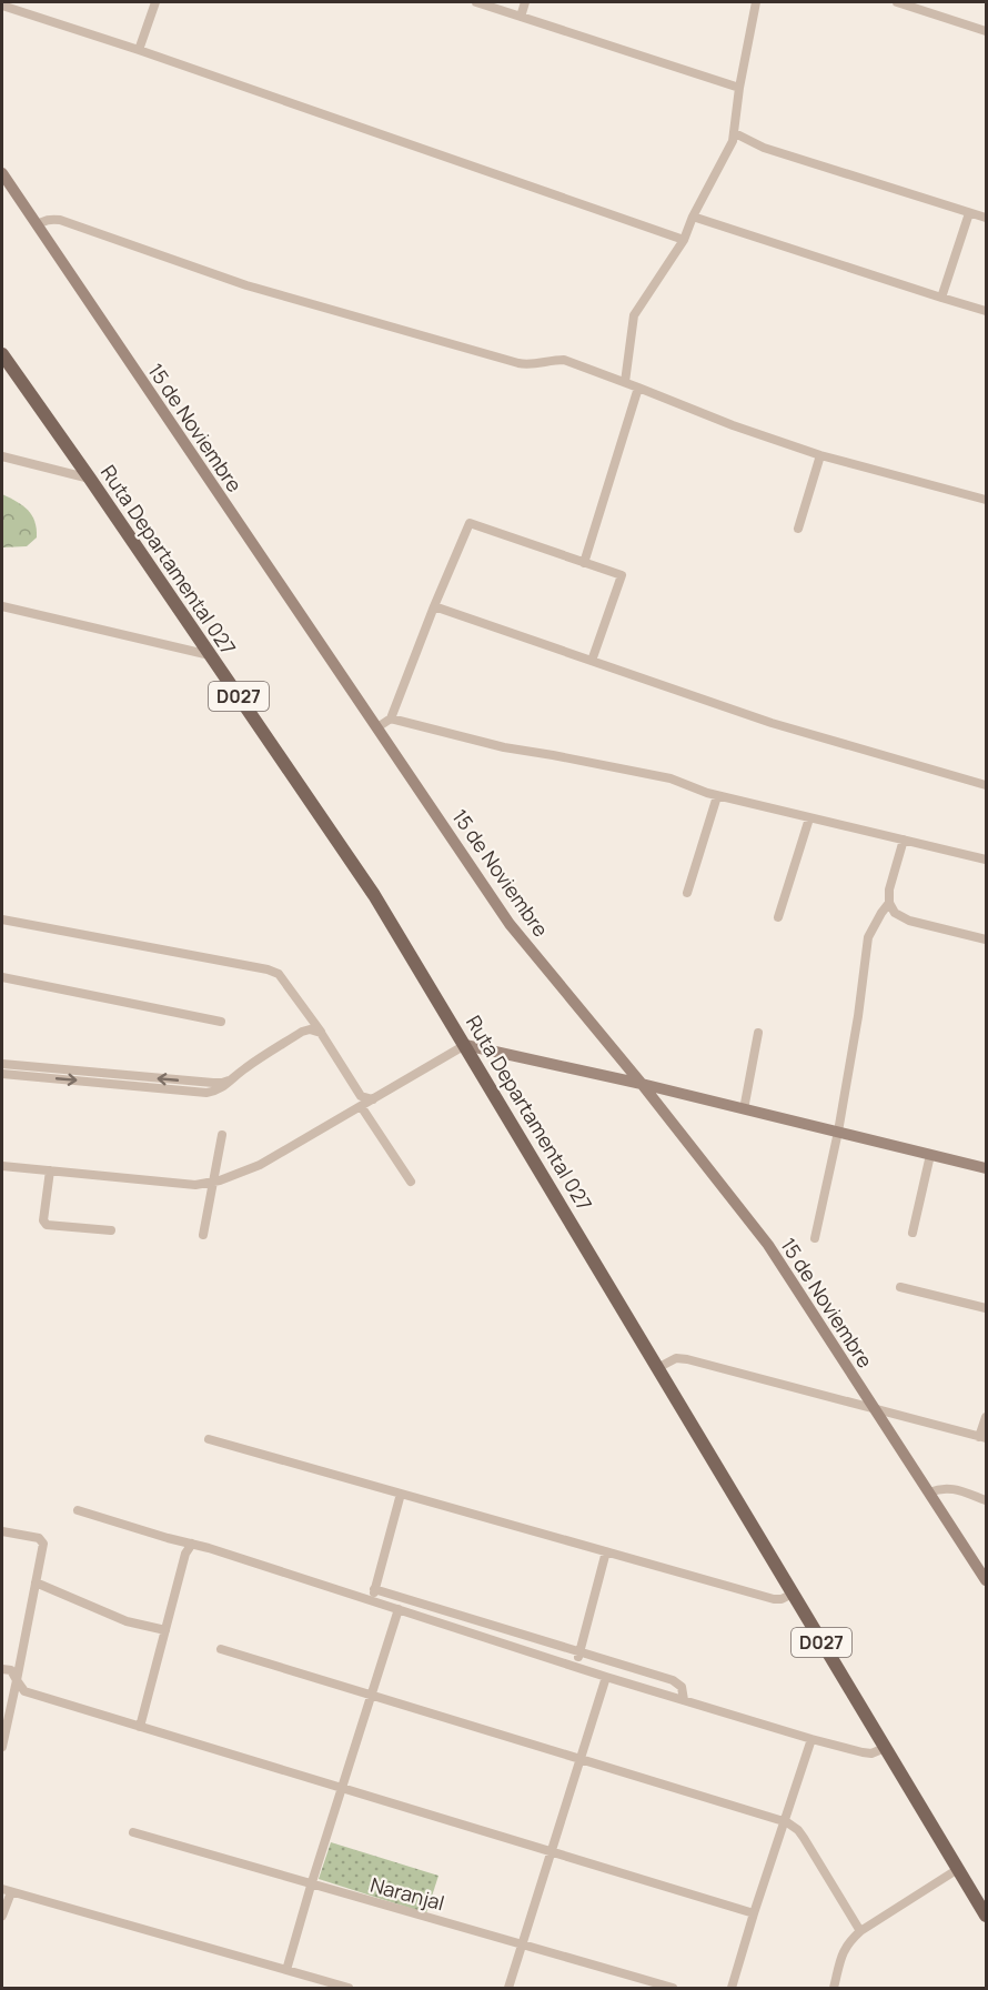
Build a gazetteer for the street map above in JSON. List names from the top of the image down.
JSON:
{
  "streets": {
    "main road": ["Ruta Departamental 027", "D027"],
    "street": ["15 de Noviembre", "Naranjal"]
  }
}
